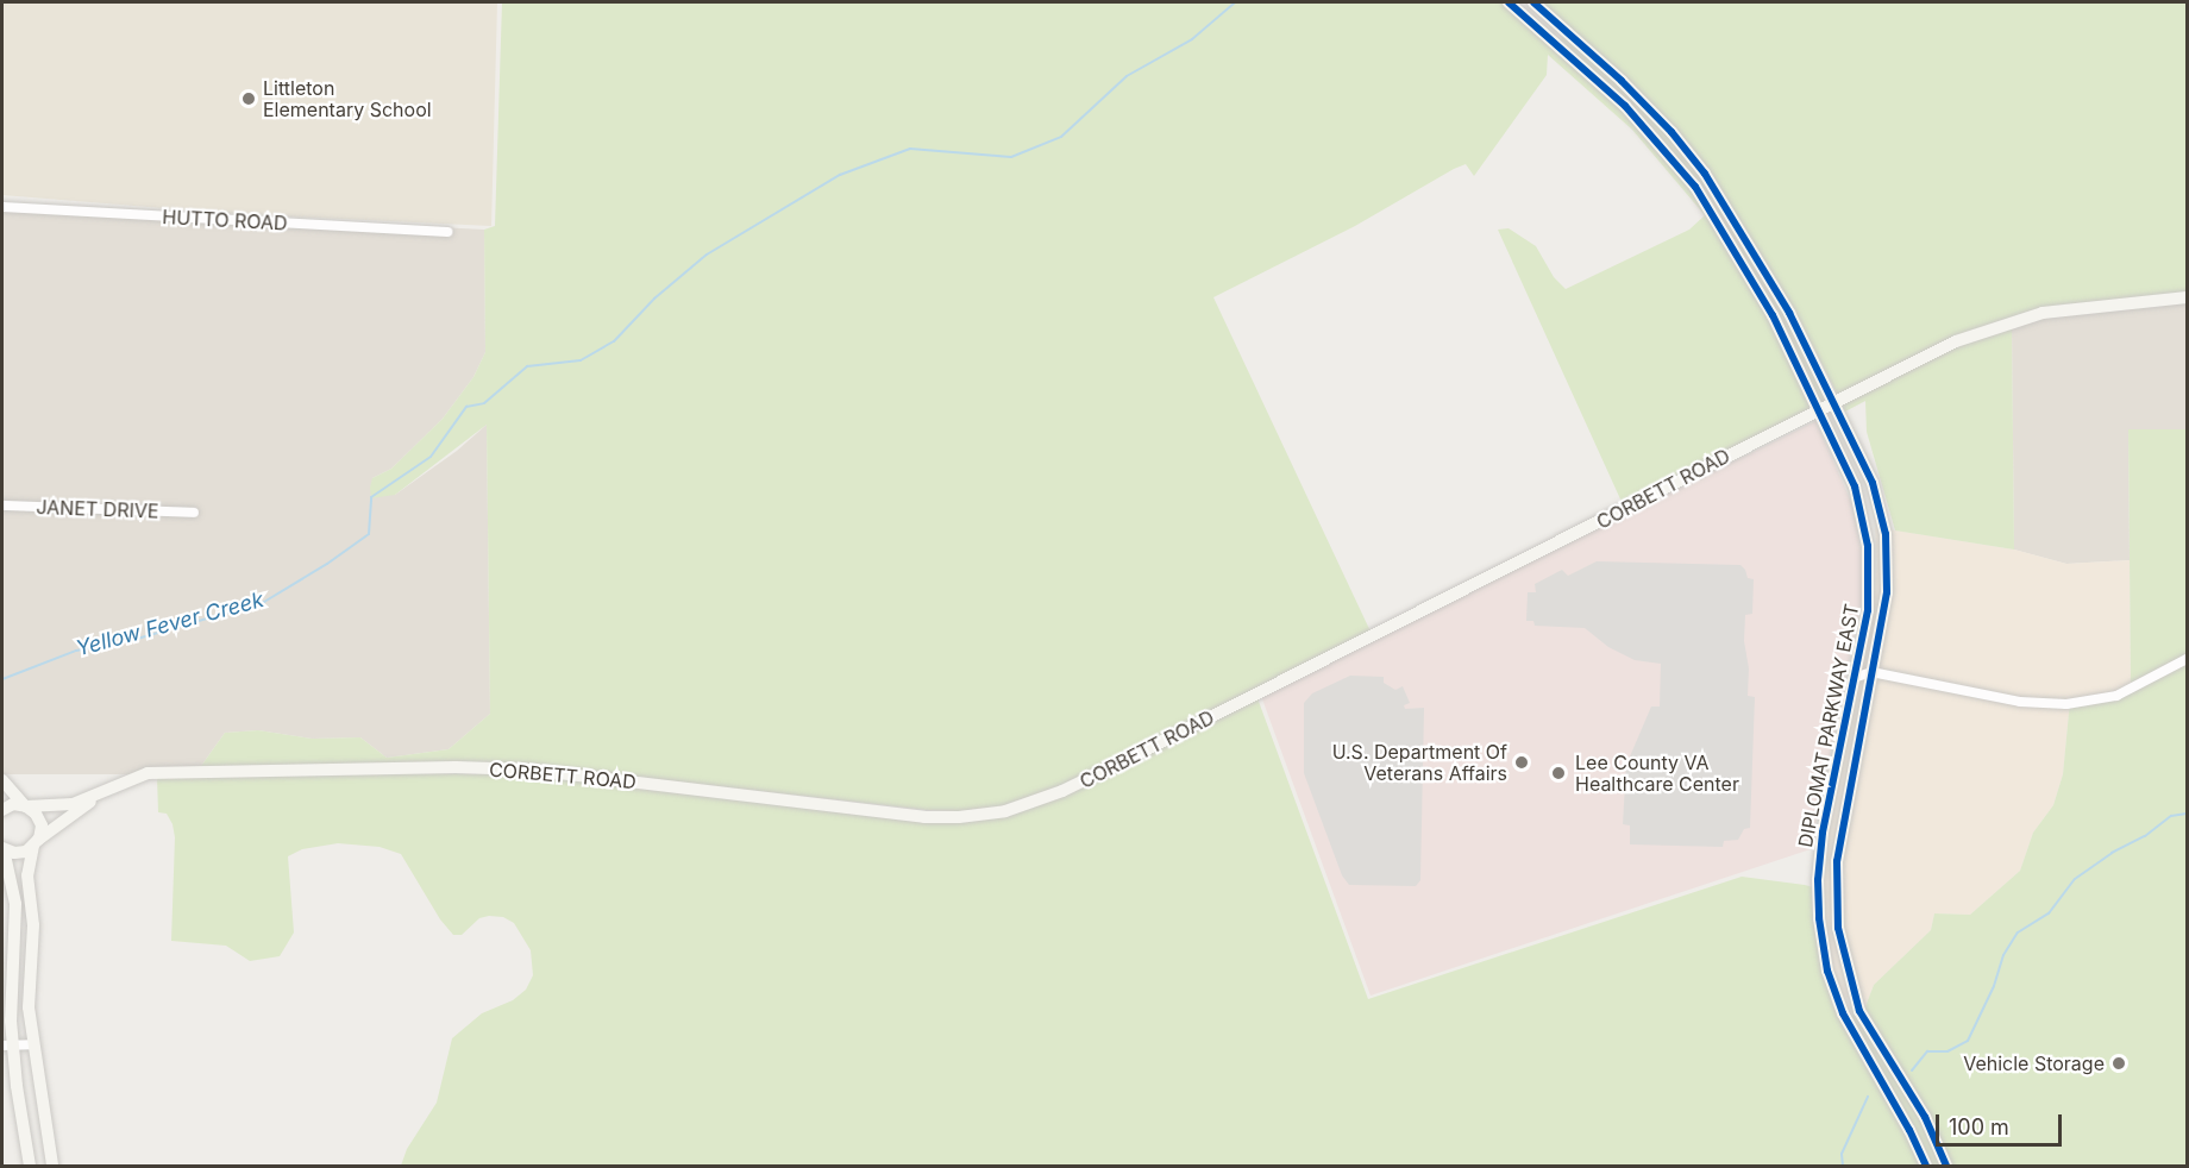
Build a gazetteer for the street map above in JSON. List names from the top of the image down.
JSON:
{
  "streets": {
    "street": [
      "HUTTO ROAD",
      "CORBETT ROAD",
      "JANET DRIVE",
      "DIPLOMAT PARKWAY EAST"
    ]
  },
  "crossings": [
    ["CORBETT ROAD", "DIPLOMAT PARKWAY EAST"]
  ],
  "water": ["Yellow Fever Creek"],
  "places": [
    "Littleton Elementary School",
    "U.S. Department Of Veterans Affairs",
    "Lee County VA Healthcare Center",
    "Vehicle Storage"
  ],
  "scale_bar": "100 m"
}
